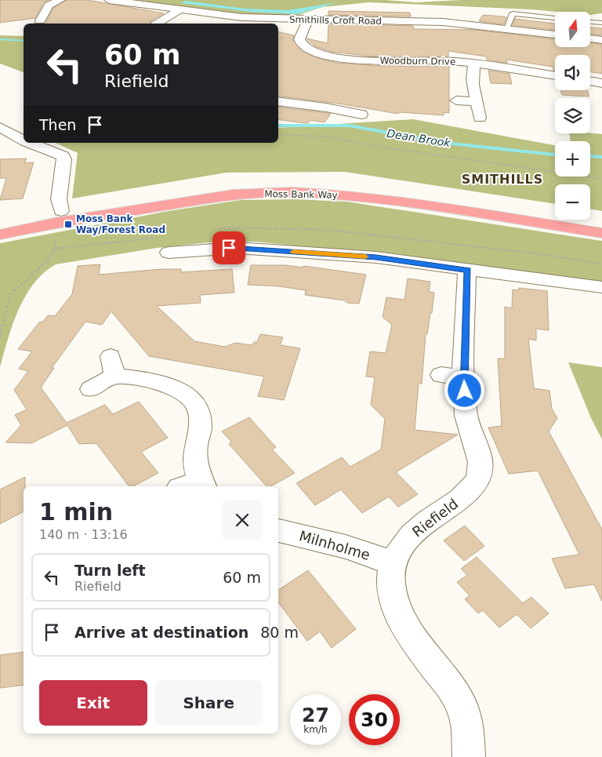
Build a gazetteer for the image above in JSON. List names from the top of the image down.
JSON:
{
  "streets": {
    "highway": ["Moss Bank Way"],
    "street": [
      "Smithills Croft Road",
      "Woodburn Drive",
      "Riefield",
      "Milnholme"
    ]
  },
  "crossings": [
    ["Smithills Croft Road", "Woodburn Drive"],
    ["Riefield", "Milnholme"]
  ],
  "districts": ["SMITHILLS"],
  "water": ["Dean Brook"],
  "places": {
    "transit": ["Moss Bank Way/Forest Road"]
  },
  "north": "top",
  "page": {
    "map_buttons": ["+", "−"],
    "turn": ["60 m", "Riefield"],
    "then": "Then",
    "heading": ["1 min", "140 m · 13:16"],
    "list": [
      {
        "name": "Turn left",
        "note": "Riefield",
        "value": "60 m"
      },
      {
        "name": "Arrive at destination",
        "value": "80 m"
      }
    ],
    "buttons": ["Exit", "Share"],
    "speed": "27 km/h",
    "limit": "30"
  }
}
